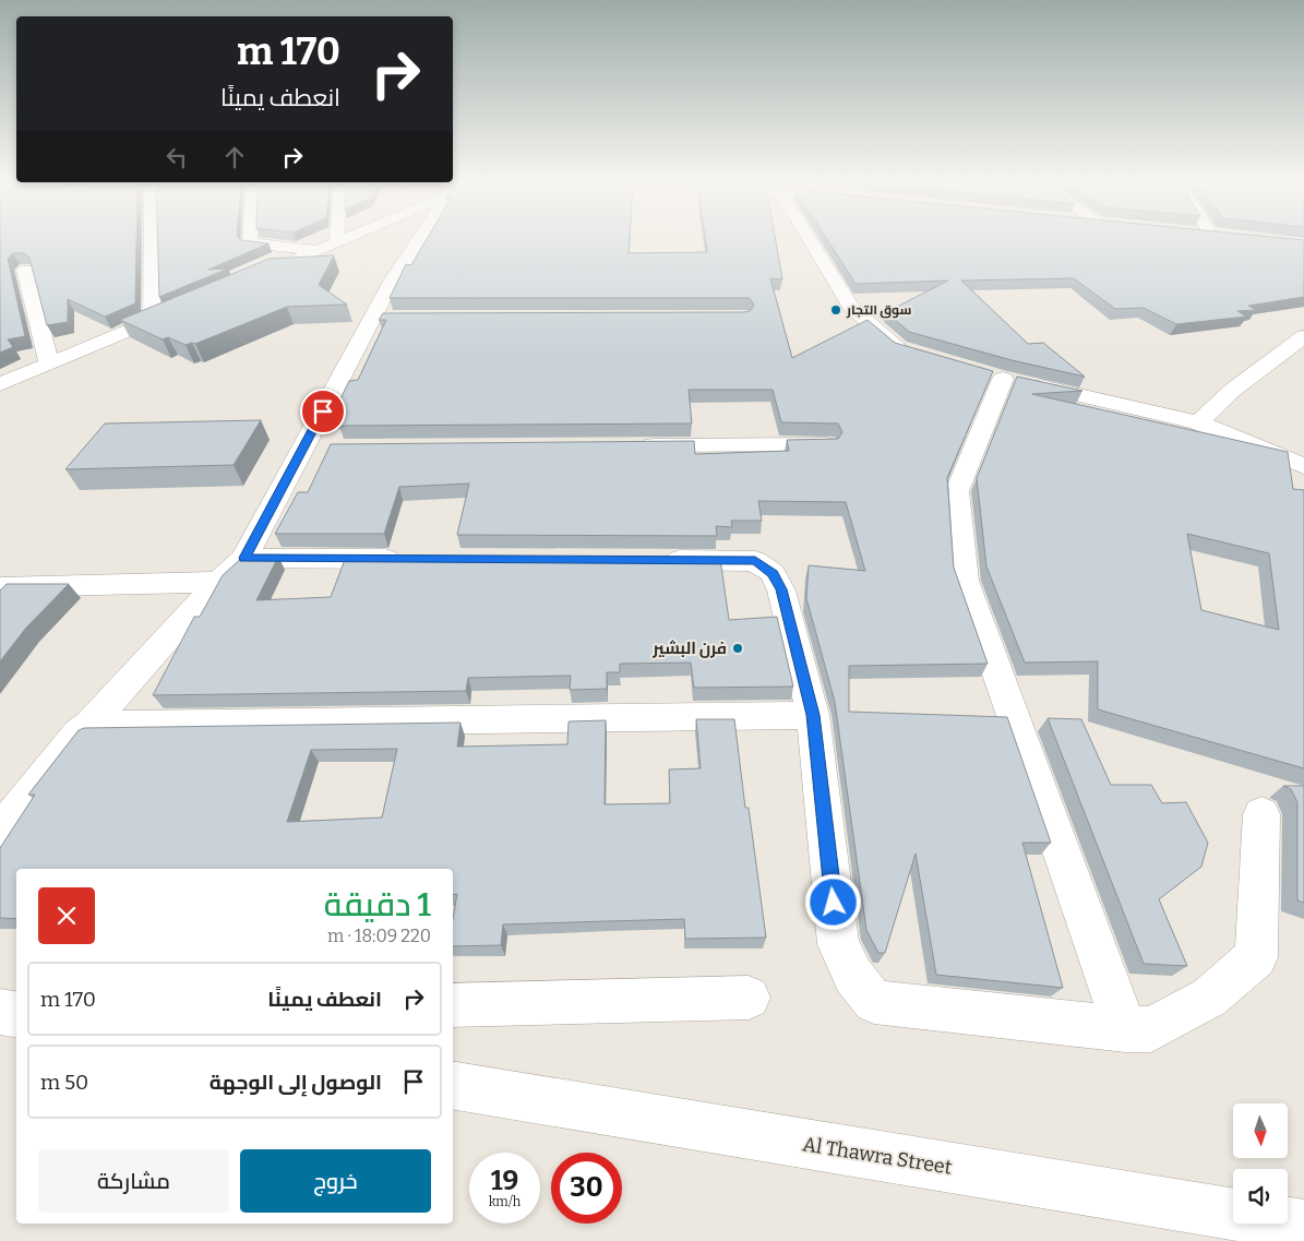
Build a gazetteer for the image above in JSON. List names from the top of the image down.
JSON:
{
  "streets": {
    "street": ["Al Thawra Street"]
  },
  "places": ["سوق التجار", "فرن البشير"],
  "north": "bottom",
  "page": {
    "turn": ["170 m", "انعطف يمينًا"],
    "heading": ["1 دقيقة", "220 m · 18:09"],
    "list": [
      {
        "name": "انعطف يمينًا",
        "value": "170 m"
      },
      {
        "name": "الوصول إلى الوجهة",
        "value": "50 m"
      }
    ],
    "buttons": ["خروج", "مشاركة"],
    "speed": "19 km/h",
    "limit": "30"
  }
}
